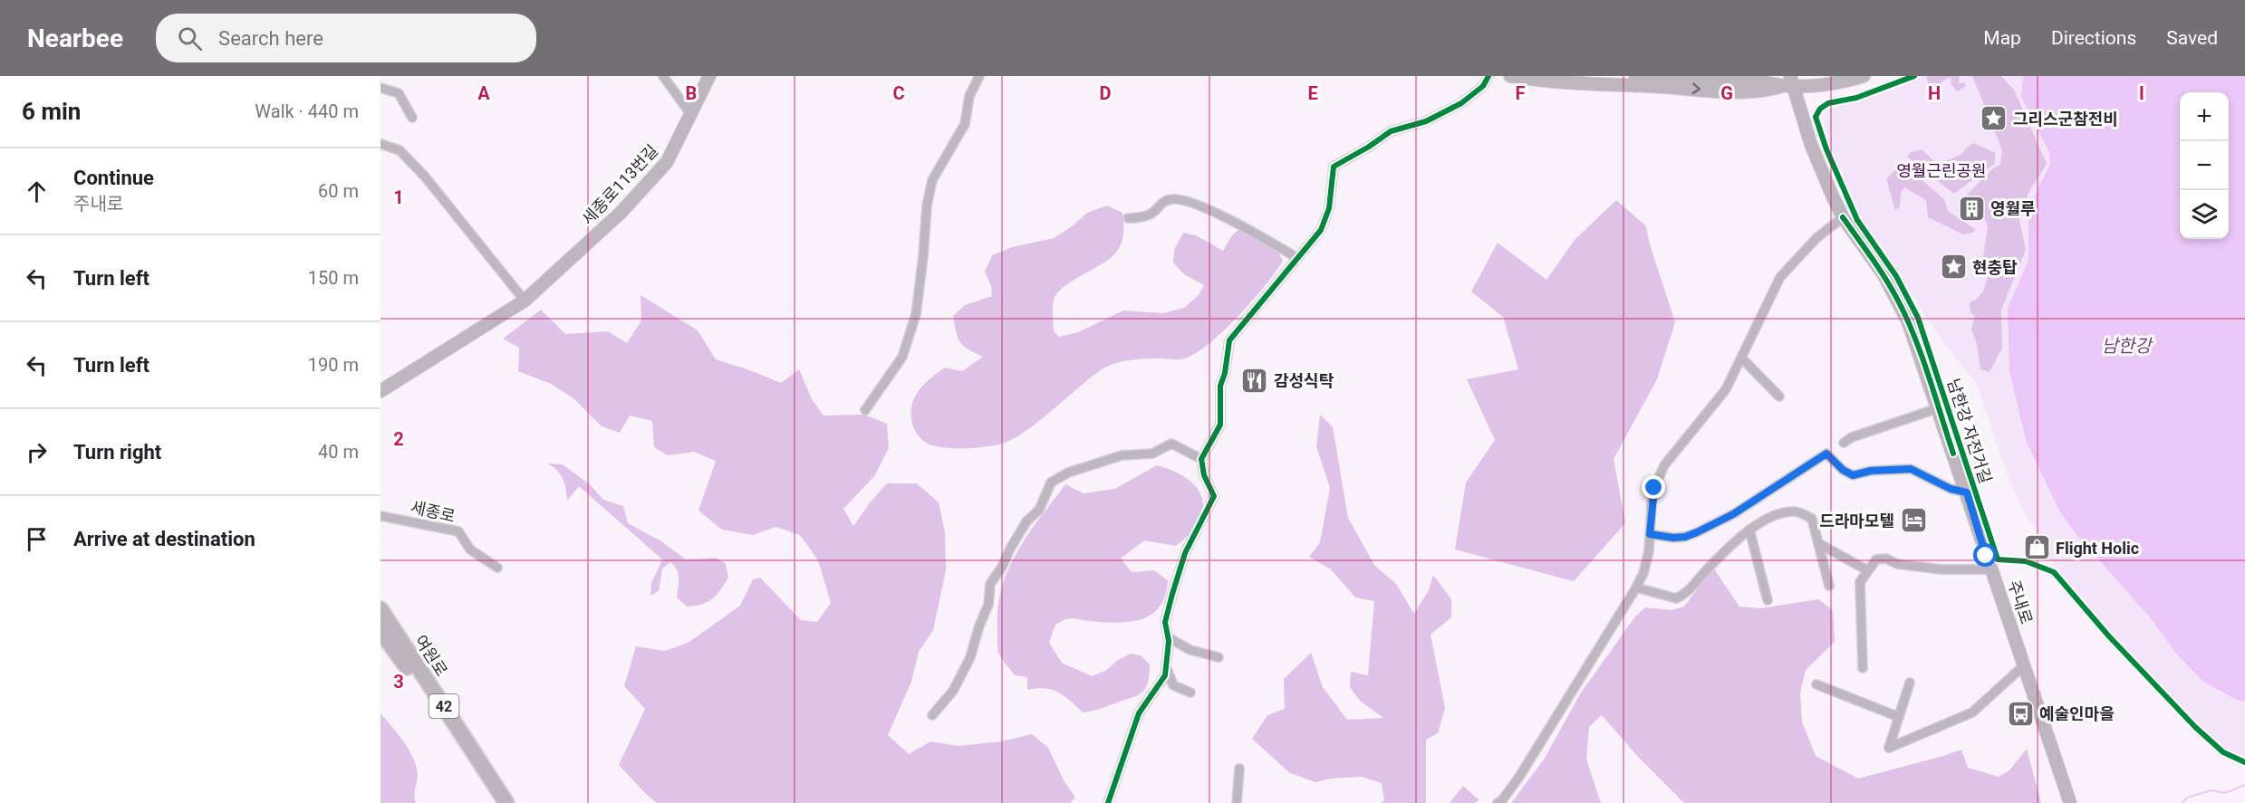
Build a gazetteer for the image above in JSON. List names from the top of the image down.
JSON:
{
  "streets": {
    "highway": ["여원로", "42"],
    "street": ["세종로113번길", "세종로", "주내로"],
    "cycle path": ["남한강 자전거길"]
  },
  "water": ["남한강"],
  "parks": ["영월근린공원"],
  "places": {
    "place": ["그리스군참전비", "현충탑"],
    "building": ["영월루"],
    "restaurant": ["감성식탁"],
    "hotel": ["드라마모텔"],
    "shop": ["Flight Holic"],
    "bus stop": ["예술인마을"]
  },
  "page": {
    "header": "Nearbee",
    "search": "Search here",
    "nav": ["Map", "Directions", "Saved"],
    "heading": ["6 min", "Walk · 440 m"],
    "map_buttons": ["+", "−"],
    "list": [
      ["Continue", "주내로", "60 m"],
      ["Turn left", "150 m"],
      ["Turn left", "190 m"],
      ["Turn right", "40 m"],
      "Arrive at destination"
    ]
  },
  "grid": {
    "columns": [
      "A",
      "B",
      "C",
      "D",
      "E",
      "F",
      "G",
      "H",
      "I"
    ],
    "rows": ["1", "2", "3"]
  }
}
